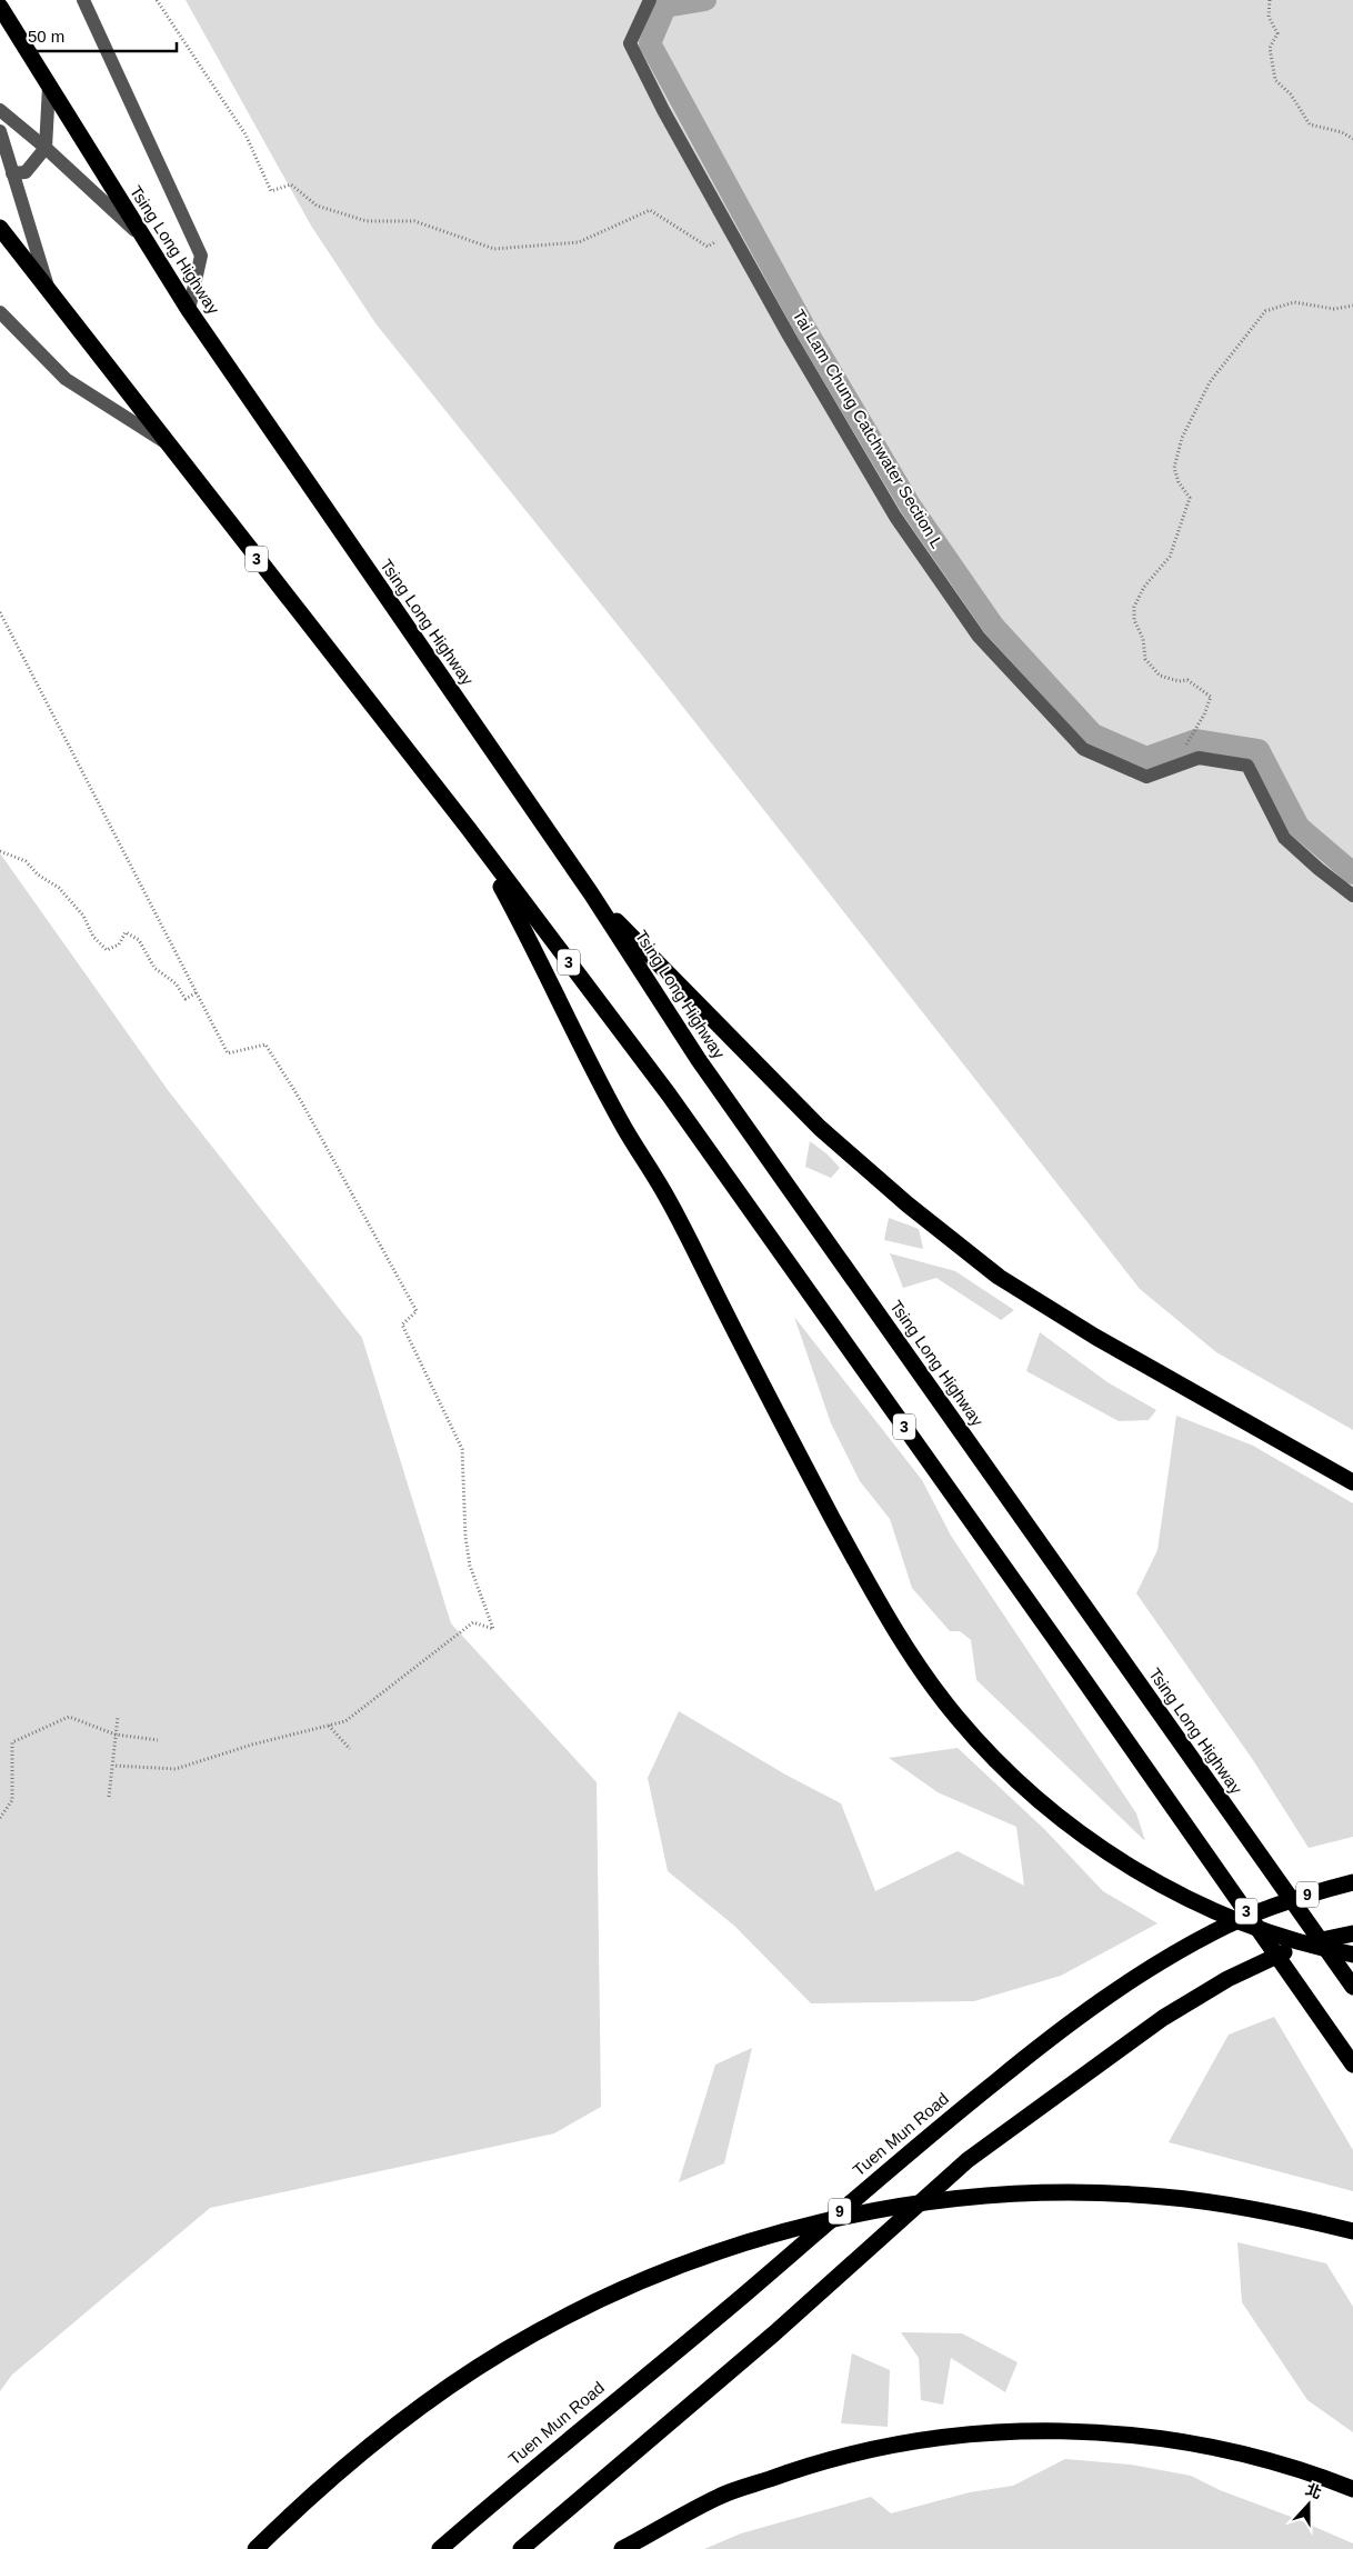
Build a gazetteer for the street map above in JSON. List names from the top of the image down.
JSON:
{
  "streets": {
    "highway": [
      "Tsing Long Highway",
      "3",
      "9",
      "Tuen Mun Road"
    ],
    "lane": ["Tai Lam Chung Catchwater Section L"]
  },
  "scale_bar": "50 m",
  "north": "top"
}
